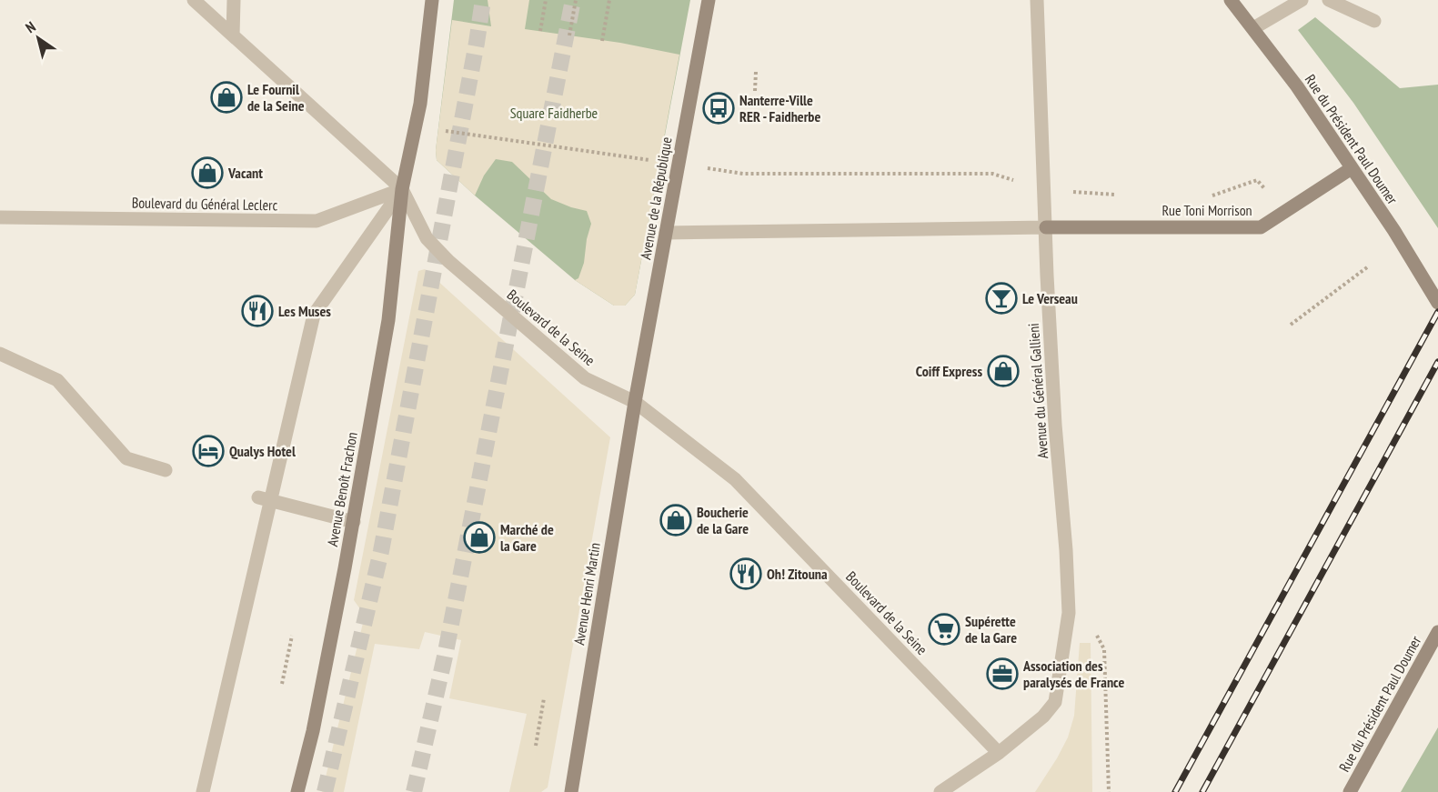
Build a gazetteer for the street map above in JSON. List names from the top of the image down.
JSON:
{
  "streets": {
    "street": [
      "Rue du Président Paul Doumer",
      "Avenue de la République",
      "Boulevard du Général Leclerc",
      "Rue Toni Morrison",
      "Boulevard de la Seine",
      "Avenue du Général Gallieni",
      "Avenue Benoît Frachon",
      "Avenue Henri Martin"
    ]
  },
  "crossings": [
    ["Rue du Président Paul Doumer", "Rue Toni Morrison"],
    ["Avenue de la République", "Boulevard de la Seine"],
    ["Avenue de la République", "Avenue Henri Martin"],
    ["Boulevard du Général Leclerc", "Boulevard de la Seine"],
    ["Boulevard du Général Leclerc", "Avenue Benoît Frachon"],
    ["Rue Toni Morrison", "Avenue du Général Gallieni"],
    ["Boulevard de la Seine", "Avenue du Général Gallieni"],
    ["Boulevard de la Seine", "Avenue Benoît Frachon"],
    ["Boulevard de la Seine", "Avenue Henri Martin"]
  ],
  "parks": ["Square Faidherbe"],
  "places": {
    "shop": [
      "Le Fournil de la Seine",
      "Vacant",
      "Coiff Express",
      "Boucherie de la Gare",
      "Marché de la Gare"
    ],
    "bus stop": ["Nanterre-Ville RER - Faidherbe"],
    "bar": ["Le Verseau"],
    "restaurant": ["Les Muses", "Oh! Zitouna"],
    "hotel": ["Qualys Hotel"],
    "supermarket": ["Supérette de la Gare"],
    "office": ["Association des paralysés de France"]
  },
  "north": "top left"
}
